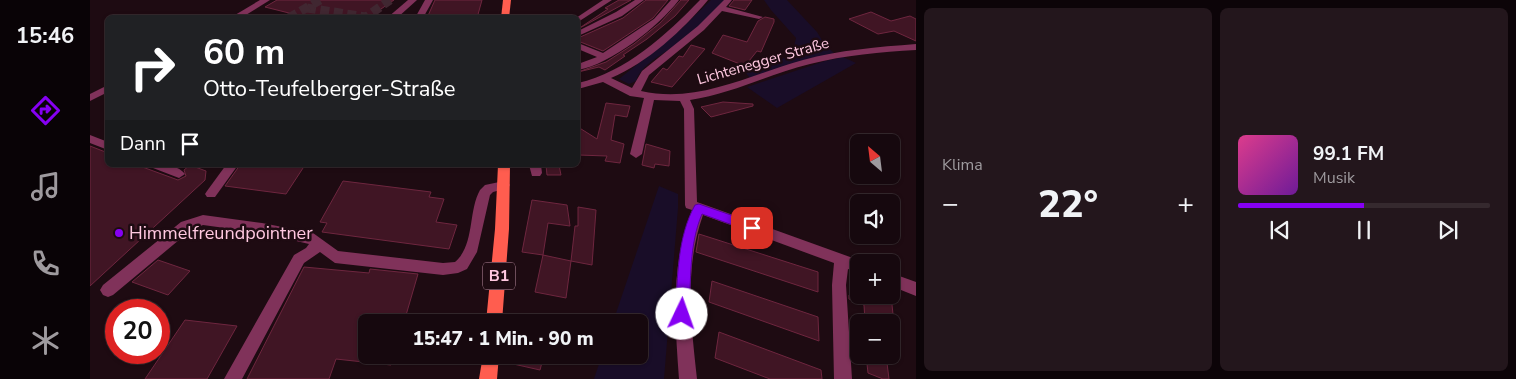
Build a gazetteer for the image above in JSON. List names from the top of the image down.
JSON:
{
  "streets": {
    "main road": ["B1"],
    "street": ["Lichtenegger Straße"]
  },
  "places": ["Himmelfreundpointner"],
  "north": "top left",
  "page": {
    "tabs": "15:46",
    "tile": "Klima",
    "turn": ["60 m", "Otto-Teufelberger-Straße"],
    "then": "Dann",
    "map_buttons": ["+", "−"],
    "song": ["99.1 FM", "Musik"],
    "heat": ["−", "22°", "+"],
    "limit": "20",
    "trip": "15:47 · 1 Min. · 90 m"
  }
}
